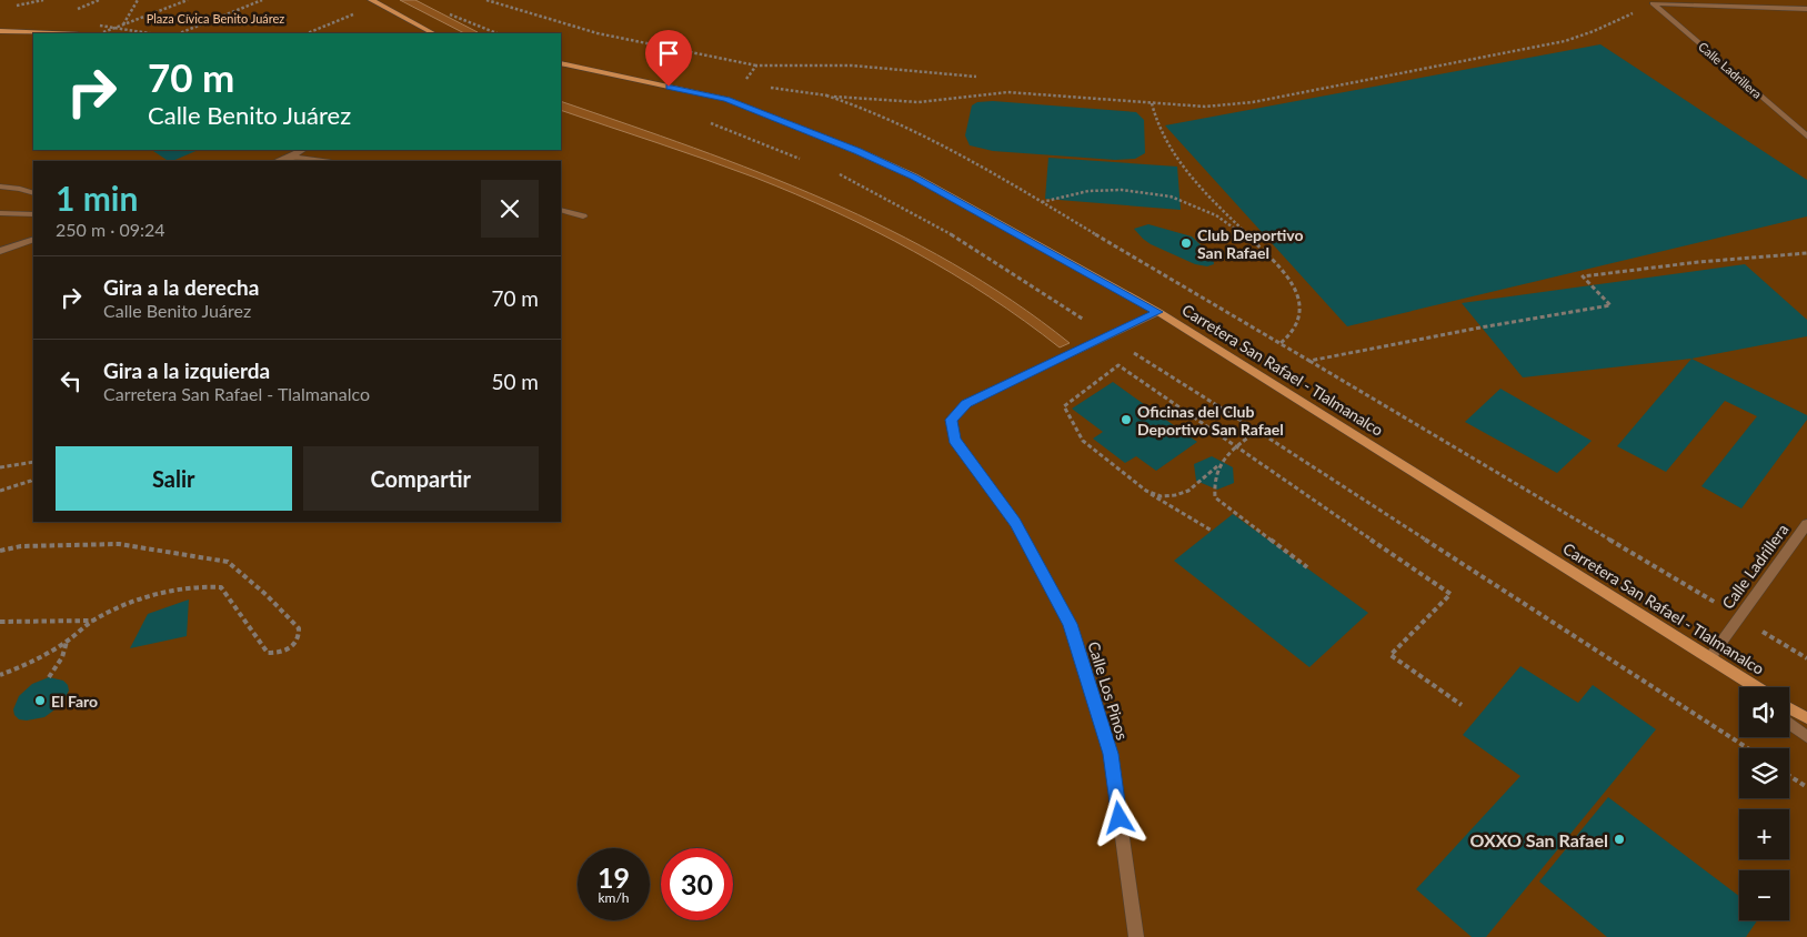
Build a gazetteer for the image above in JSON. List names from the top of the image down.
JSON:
{
  "streets": {
    "street": ["Calle Ladrillera", "Carretera San Rafael - Tlalmanalco", "Calle Los Pinos"]
  },
  "crossings": [
    ["Calle Ladrillera", "Carretera San Rafael - Tlalmanalco"]
  ],
  "parks": ["Plaza Cívica Benito Juárez"],
  "places": [
    "Club Deportivo San Rafael",
    "Oficinas del Club Deportivo San Rafael",
    "El Faro",
    "OXXO San Rafael"
  ],
  "page": {
    "turn": ["70 m", "Calle Benito Juárez"],
    "heading": ["1 min", "250 m · 09:24"],
    "list": [
      {
        "name": "Gira a la derecha",
        "note": "Calle Benito Juárez",
        "value": "70 m"
      },
      {
        "name": "Gira a la izquierda",
        "note": "Carretera San Rafael - Tlalmanalco",
        "value": "50 m"
      }
    ],
    "buttons": ["Salir", "Compartir"],
    "map_buttons": ["+", "−"],
    "speed": "19 km/h",
    "limit": "30"
  }
}
